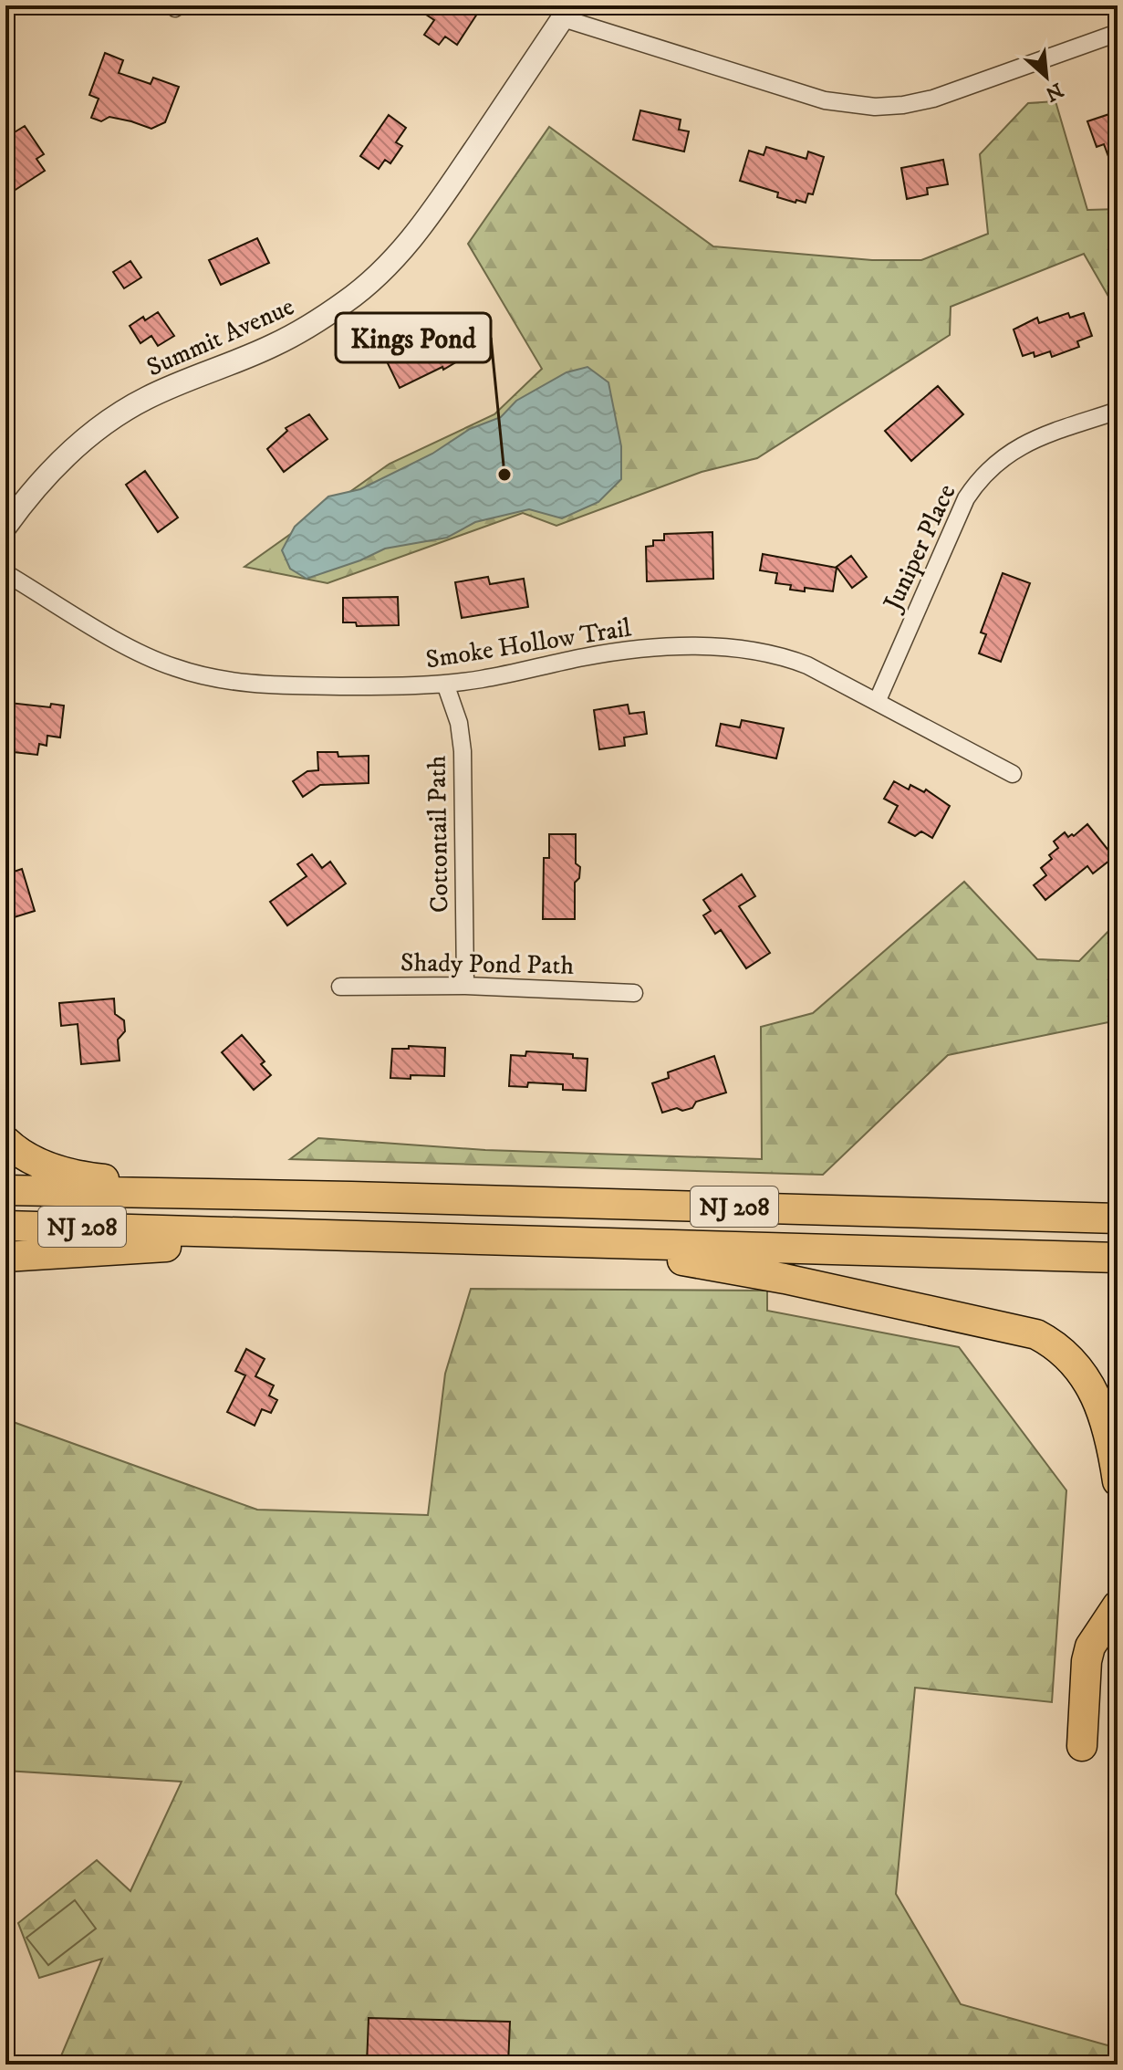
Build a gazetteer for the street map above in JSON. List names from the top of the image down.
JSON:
{
  "streets": {
    "highway": ["NJ 208"],
    "street": [
      "Summit Avenue",
      "Juniper Place",
      "Smoke Hollow Trail",
      "Cottontail Path",
      "Shady Pond Path"
    ]
  },
  "crossings": [
    ["Juniper Place", "Smoke Hollow Trail"],
    ["Smoke Hollow Trail", "Cottontail Path"],
    ["Cottontail Path", "Shady Pond Path"]
  ],
  "places": ["Kings Pond"],
  "north": "bottom right"
}
